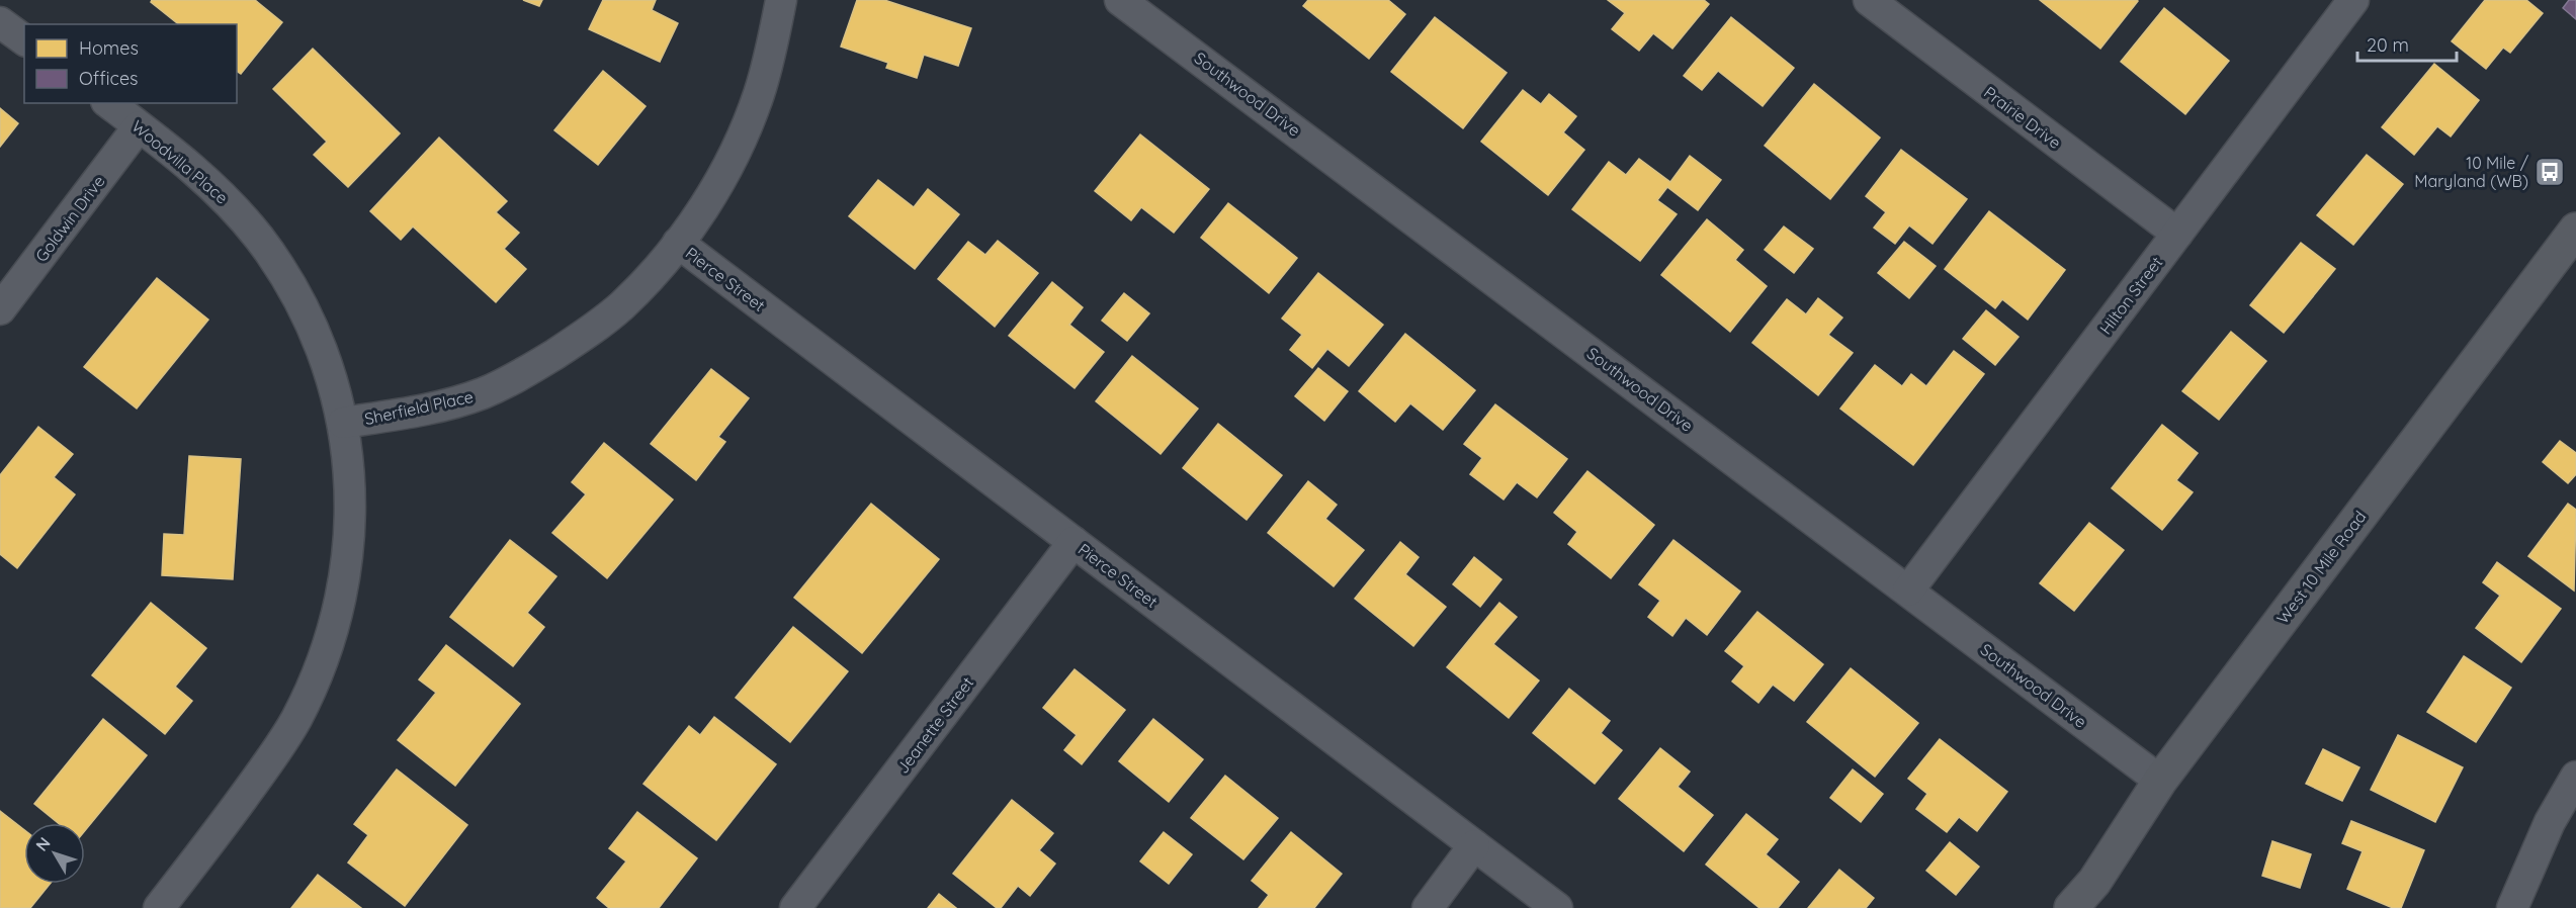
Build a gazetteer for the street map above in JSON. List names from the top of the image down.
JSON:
{
  "streets": {
    "main road": ["West 10 Mile Road"],
    "street": [
      "Southwood Drive",
      "Prairie Drive",
      "Woodvilla Place",
      "Goldwin Drive",
      "Pierce Street",
      "Hilton Street",
      "Sherfield Place",
      "Jeanette Street"
    ]
  },
  "crossings": [
    ["Southwood Drive", "Hilton Street"],
    ["Southwood Drive", "West 10 Mile Road"],
    ["Prairie Drive", "Hilton Street"],
    ["Woodvilla Place", "Goldwin Drive"],
    ["Woodvilla Place", "Sherfield Place"],
    ["Pierce Street", "Sherfield Place"],
    ["Pierce Street", "Jeanette Street"]
  ],
  "places": {
    "bus stop": ["10 Mile / Maryland (WB)"]
  },
  "legend": ["Homes", "Offices"],
  "scale_bar": "20 m",
  "north": "top left"
}
